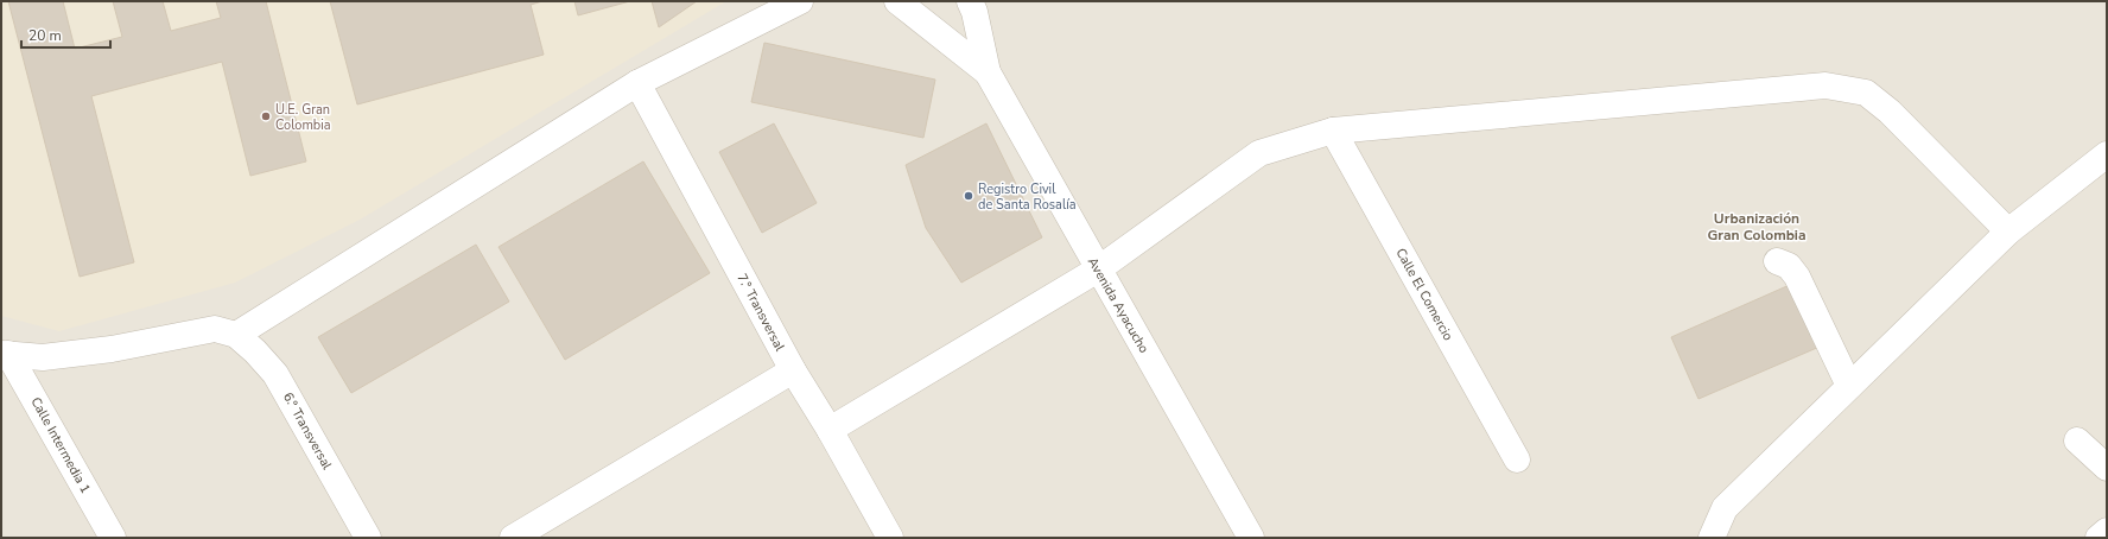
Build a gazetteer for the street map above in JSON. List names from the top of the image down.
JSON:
{
  "streets": {
    "street": [
      "Calle El Comercio",
      "Avenida Ayacucho",
      "7.° Transversal",
      "6.° Transversal",
      "Calle Intermedia 1"
    ]
  },
  "districts": ["Urbanización Gran Colombia"],
  "places": ["U.E. Gran Colombia", "Registro Civil de Santa Rosalía"],
  "scale_bar": "20 m"
}
